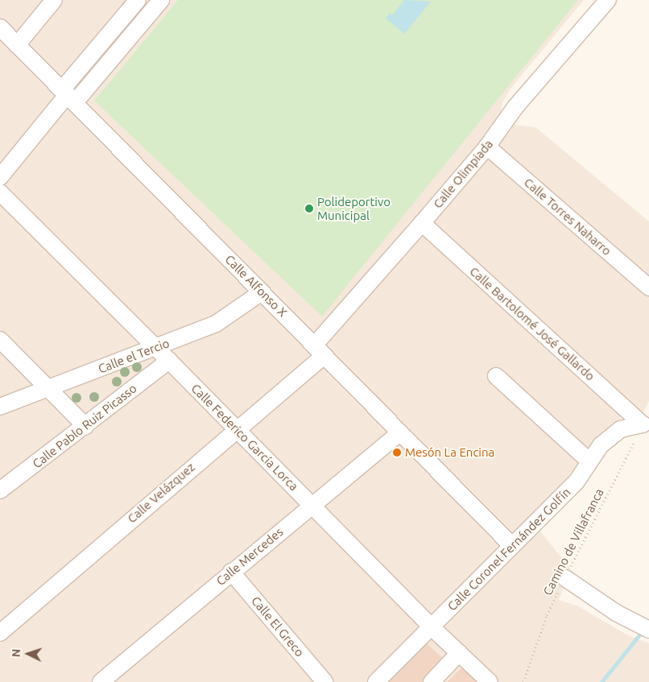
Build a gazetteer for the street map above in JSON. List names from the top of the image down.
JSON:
{
  "streets": {
    "street": [
      "Calle Olimpiada",
      "Calle Torres Naharro",
      "Calle Alfonso X",
      "Calle Bartolomé José Gallardo",
      "Calle el Tercio",
      "Calle Pablo Ruiz Picasso",
      "Calle Federico García Lorca",
      "Calle Velázquez",
      "Calle Coronel Fernández Golfín",
      "Calle Mercedes",
      "Calle El Greco"
    ],
    "path": ["Camino de Villafranca"]
  },
  "crossings": [
    ["Calle Olimpiada", "Calle Torres Naharro"],
    ["Calle Olimpiada", "Calle Alfonso X"],
    ["Calle Olimpiada", "Calle Bartolomé José Gallardo"],
    ["Calle Olimpiada", "Calle Velázquez"],
    ["Calle Alfonso X", "Calle el Tercio"],
    ["Calle Alfonso X", "Calle Velázquez"],
    ["Calle Alfonso X", "Calle Coronel Fernández Golfín"],
    ["Calle Alfonso X", "Calle Mercedes"],
    ["Calle Bartolomé José Gallardo", "Camino de Villafranca"],
    ["Calle Bartolomé José Gallardo", "Calle Coronel Fernández Golfín"],
    ["Calle el Tercio", "Calle Federico García Lorca"],
    ["Calle Pablo Ruiz Picasso", "Calle Federico García Lorca"],
    ["Calle Federico García Lorca", "Calle Velázquez"],
    ["Calle Federico García Lorca", "Calle Coronel Fernández Golfín"],
    ["Calle Federico García Lorca", "Calle Mercedes"],
    ["Camino de Villafranca", "Calle Coronel Fernández Golfín"],
    ["Calle Mercedes", "Calle El Greco"]
  ],
  "places": ["Polideportivo Municipal", "Mesón La Encina"],
  "north": "left"
}
